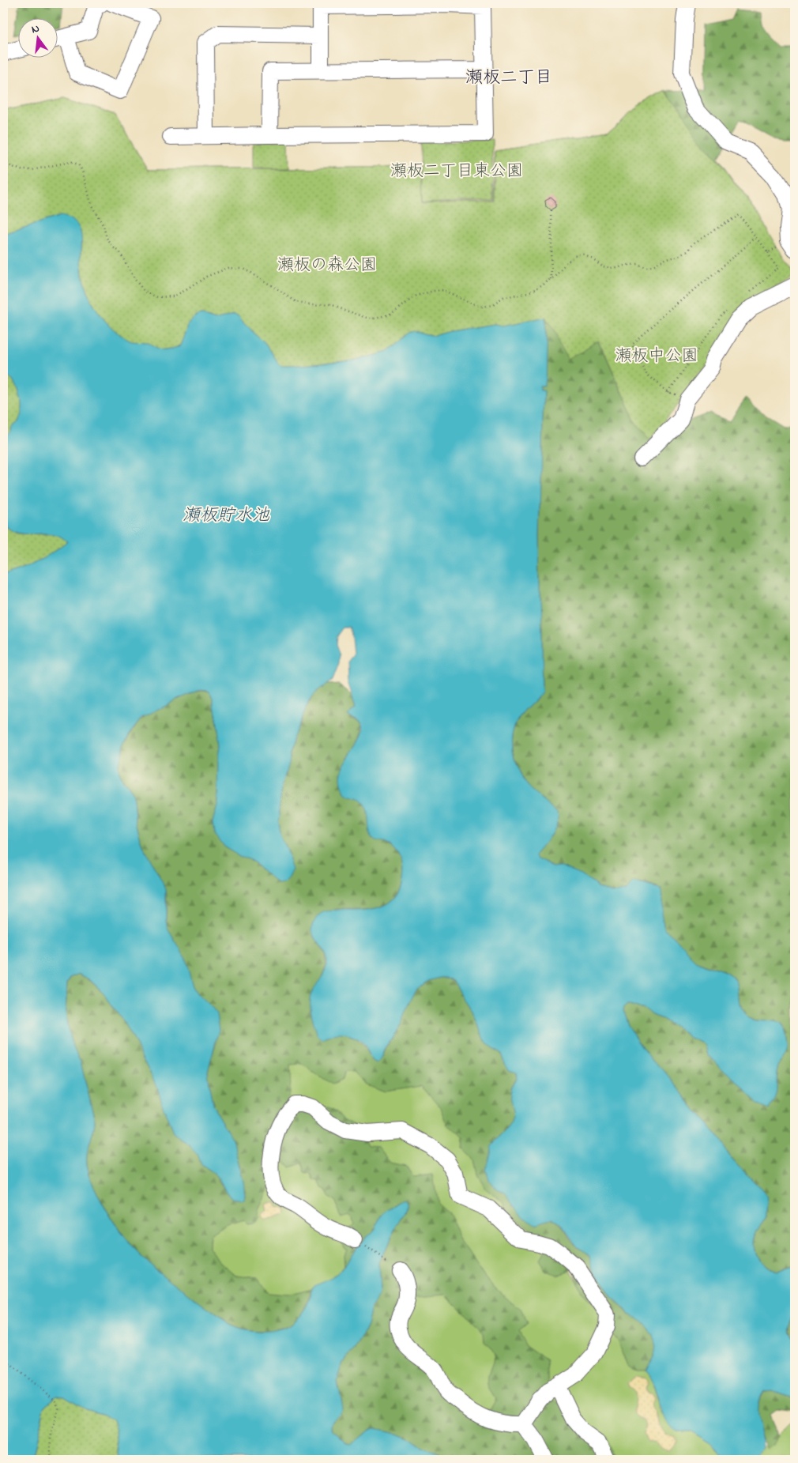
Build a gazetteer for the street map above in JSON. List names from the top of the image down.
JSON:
{
  "districts": ["瀬板二丁目"],
  "water": ["瀬板貯水池"],
  "parks": ["瀬板二丁目東公園", "瀬板の森公園", "瀬板中公園"],
  "north": "top"
}
